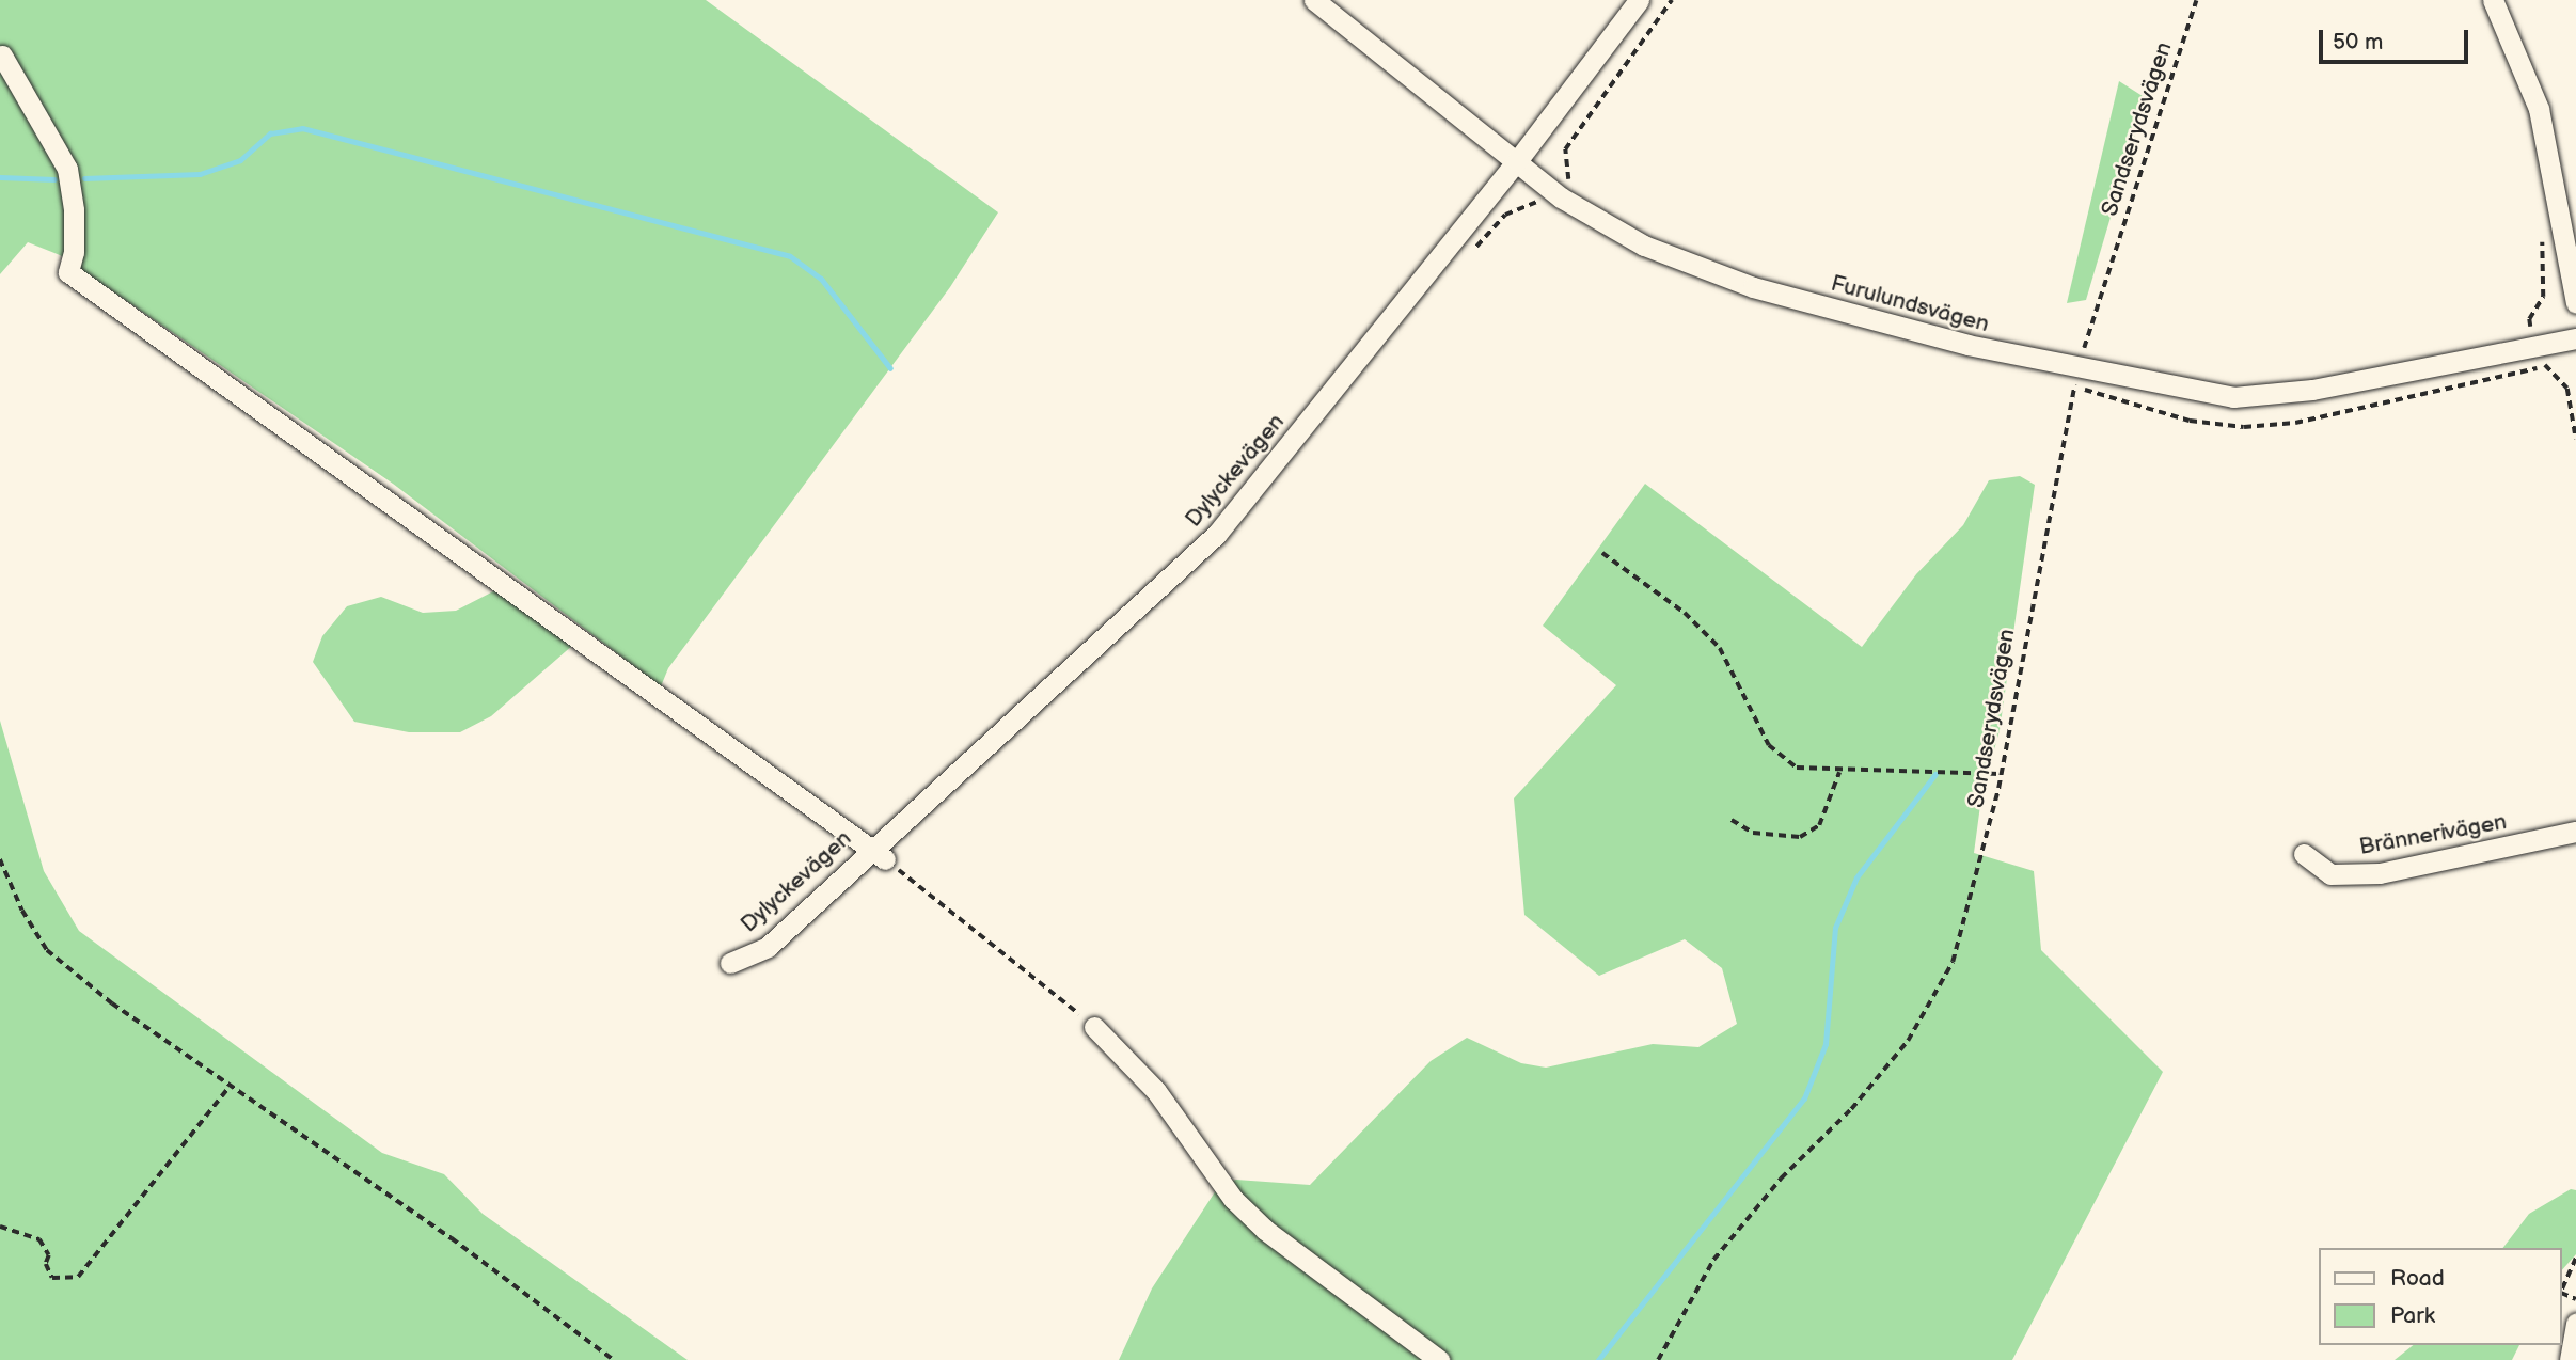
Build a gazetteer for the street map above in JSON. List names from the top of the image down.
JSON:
{
  "streets": {
    "street": ["Furulundsvägen", "Dylyckevägen", "Brännerivägen"],
    "path": ["Sandserydsvägen"]
  },
  "crossings": [
    ["Sandserydsvägen", "Furulundsvägen"],
    ["Furulundsvägen", "Dylyckevägen"]
  ],
  "legend": ["Road", "Park"],
  "scale_bar": "50 m"
}
